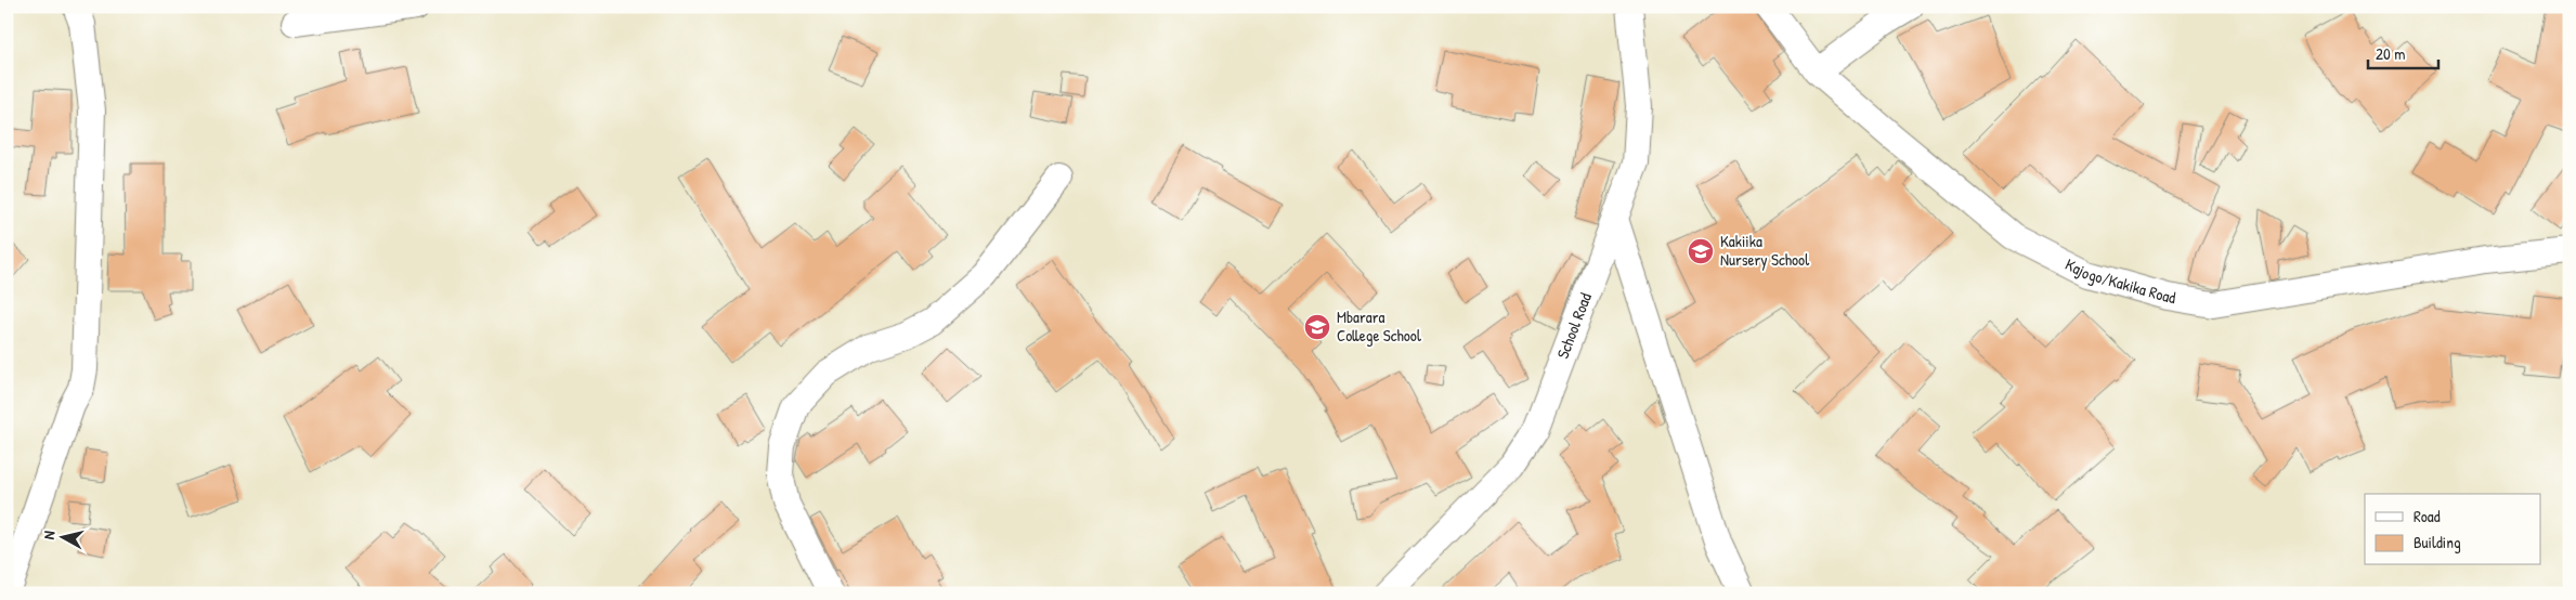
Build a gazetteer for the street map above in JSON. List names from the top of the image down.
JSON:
{
  "streets": {
    "street": ["Kajogo/Kakika Road", "School Road"]
  },
  "places": {
    "school or university": ["Kakiika Nursery School", "Mbarara College School"]
  },
  "legend": ["Road", "Building"],
  "scale_bar": "20 m",
  "north": "left"
}
